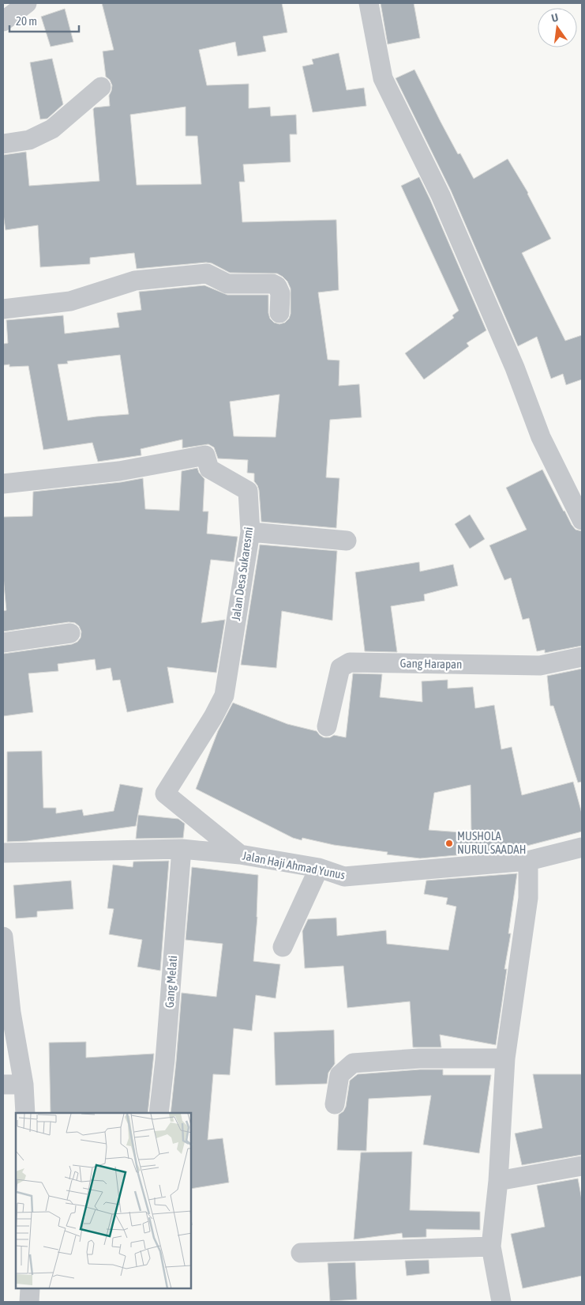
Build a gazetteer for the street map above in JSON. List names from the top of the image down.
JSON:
{
  "streets": {
    "street": [
      "Jalan Desa Sukaresmi",
      "Gang Harapan",
      "Jalan Haji Ahmad Yunus",
      "Gang Melati"
    ]
  },
  "crossings": [
    ["Jalan Desa Sukaresmi", "Jalan Haji Ahmad Yunus"],
    ["Jalan Haji Ahmad Yunus", "Gang Melati"]
  ],
  "places": ["MUSHOLA NURUL SAADAH"],
  "scale_bar": "20 m",
  "north": "top"
}
